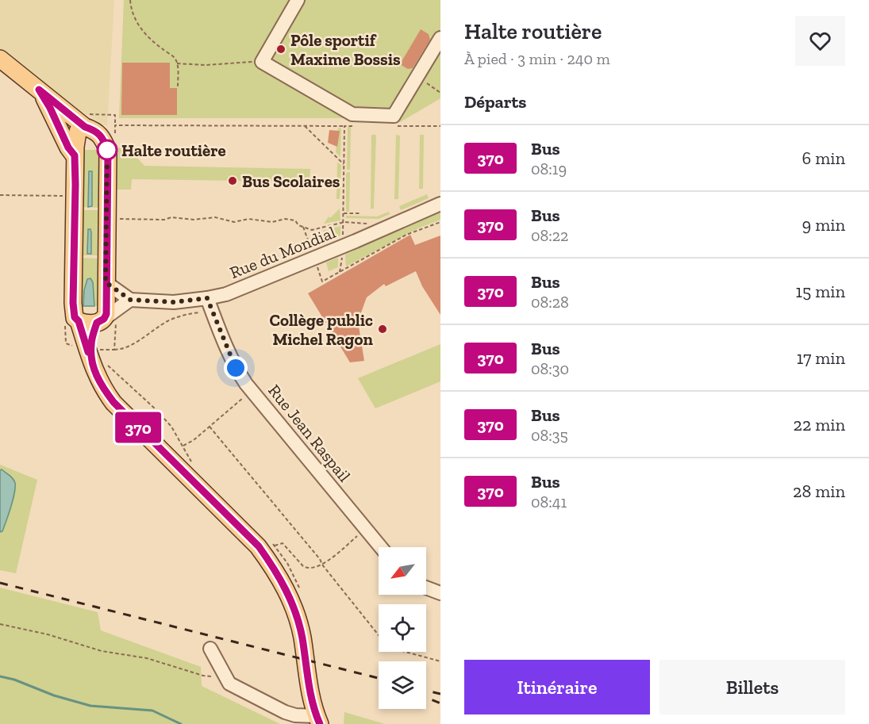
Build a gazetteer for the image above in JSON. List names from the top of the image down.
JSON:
{
  "streets": {
    "street": ["Rue du Mondial", "Rue Jean Raspail"]
  },
  "crossings": [
    ["Rue du Mondial", "Rue Jean Raspail"]
  ],
  "places": [
    "Pôle sportif Maxime Bossis",
    "Halte routière",
    "Bus Scolaires",
    "Collège public Michel Ragon"
  ],
  "lines": ["bus line 370"],
  "north": "bottom left",
  "page": {
    "on_map": "370",
    "heading": [
      ["Halte routière", "À pied · 3 min · 240 m"],
      "Départs"
    ],
    "list": [
      {
        "mark": "370",
        "name": "Bus",
        "note": "08:19",
        "value": "6 min"
      },
      {
        "mark": "370",
        "name": "Bus",
        "note": "08:22",
        "value": "9 min"
      },
      {
        "mark": "370",
        "name": "Bus",
        "note": "08:28",
        "value": "15 min"
      },
      {
        "mark": "370",
        "name": "Bus",
        "note": "08:30",
        "value": "17 min"
      },
      {
        "mark": "370",
        "name": "Bus",
        "note": "08:35",
        "value": "22 min"
      },
      {
        "mark": "370",
        "name": "Bus",
        "note": "08:41",
        "value": "28 min"
      }
    ],
    "buttons": ["Itinéraire", "Billets"]
  }
}
